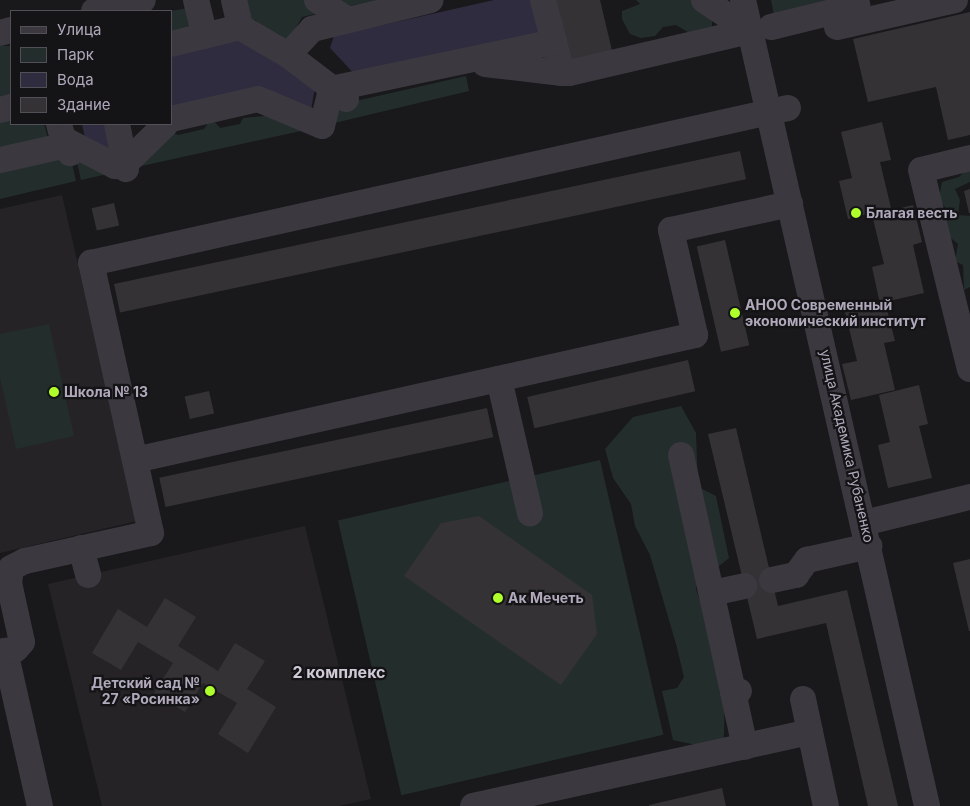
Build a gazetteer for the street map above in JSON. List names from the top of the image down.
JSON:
{
  "streets": {
    "street": ["улица Академика Рубаненко"]
  },
  "districts": ["2 комплекс"],
  "places": [
    "Благая весть",
    "АНОО Современный экономический институт",
    "Школа № 13",
    "Ак Мечеть",
    "Детский сад № 27 «Росинка»"
  ],
  "legend": [
    "Улица",
    "Парк",
    "Вода",
    "Здание"
  ]
}
